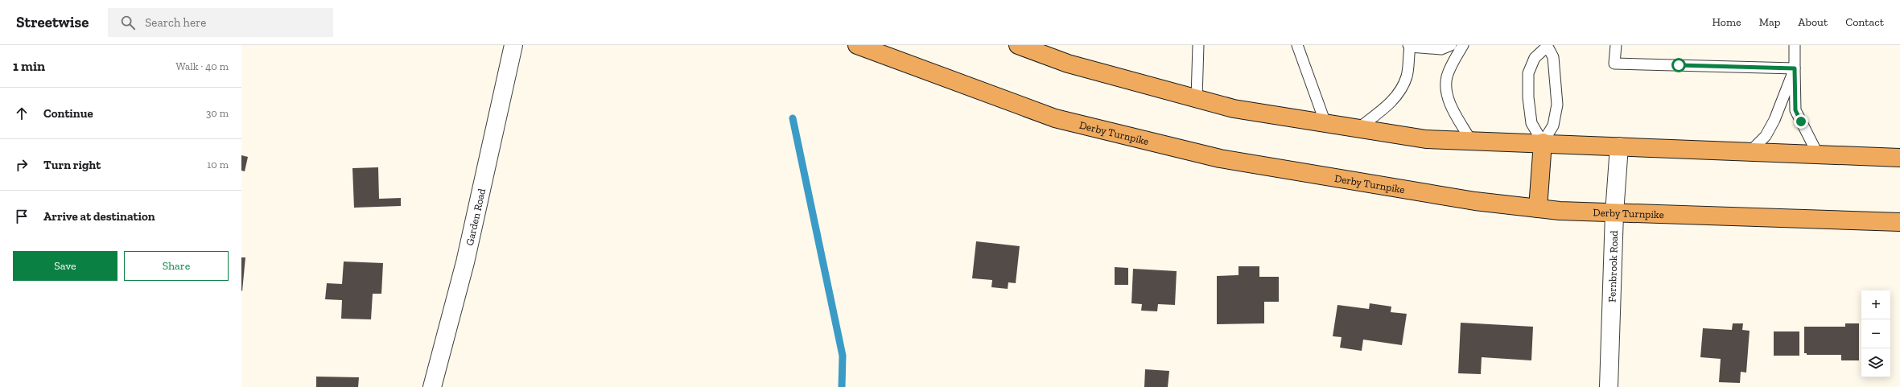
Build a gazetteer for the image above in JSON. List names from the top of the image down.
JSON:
{
  "streets": {
    "highway": ["Derby Turnpike"],
    "street": ["Garden Road", "Fernbrook Road"]
  },
  "crossings": [
    ["Derby Turnpike", "Fernbrook Road"]
  ],
  "page": {
    "header": "Streetwise",
    "search": "Search here",
    "nav": [
      "Home",
      "Map",
      "About",
      "Contact"
    ],
    "heading": ["1 min", "Walk · 40 m"],
    "list": [
      ["Continue", "30 m"],
      ["Turn right", "10 m"],
      "Arrive at destination"
    ],
    "buttons": ["Save", "Share"],
    "map_buttons": ["+", "−"]
  }
}
